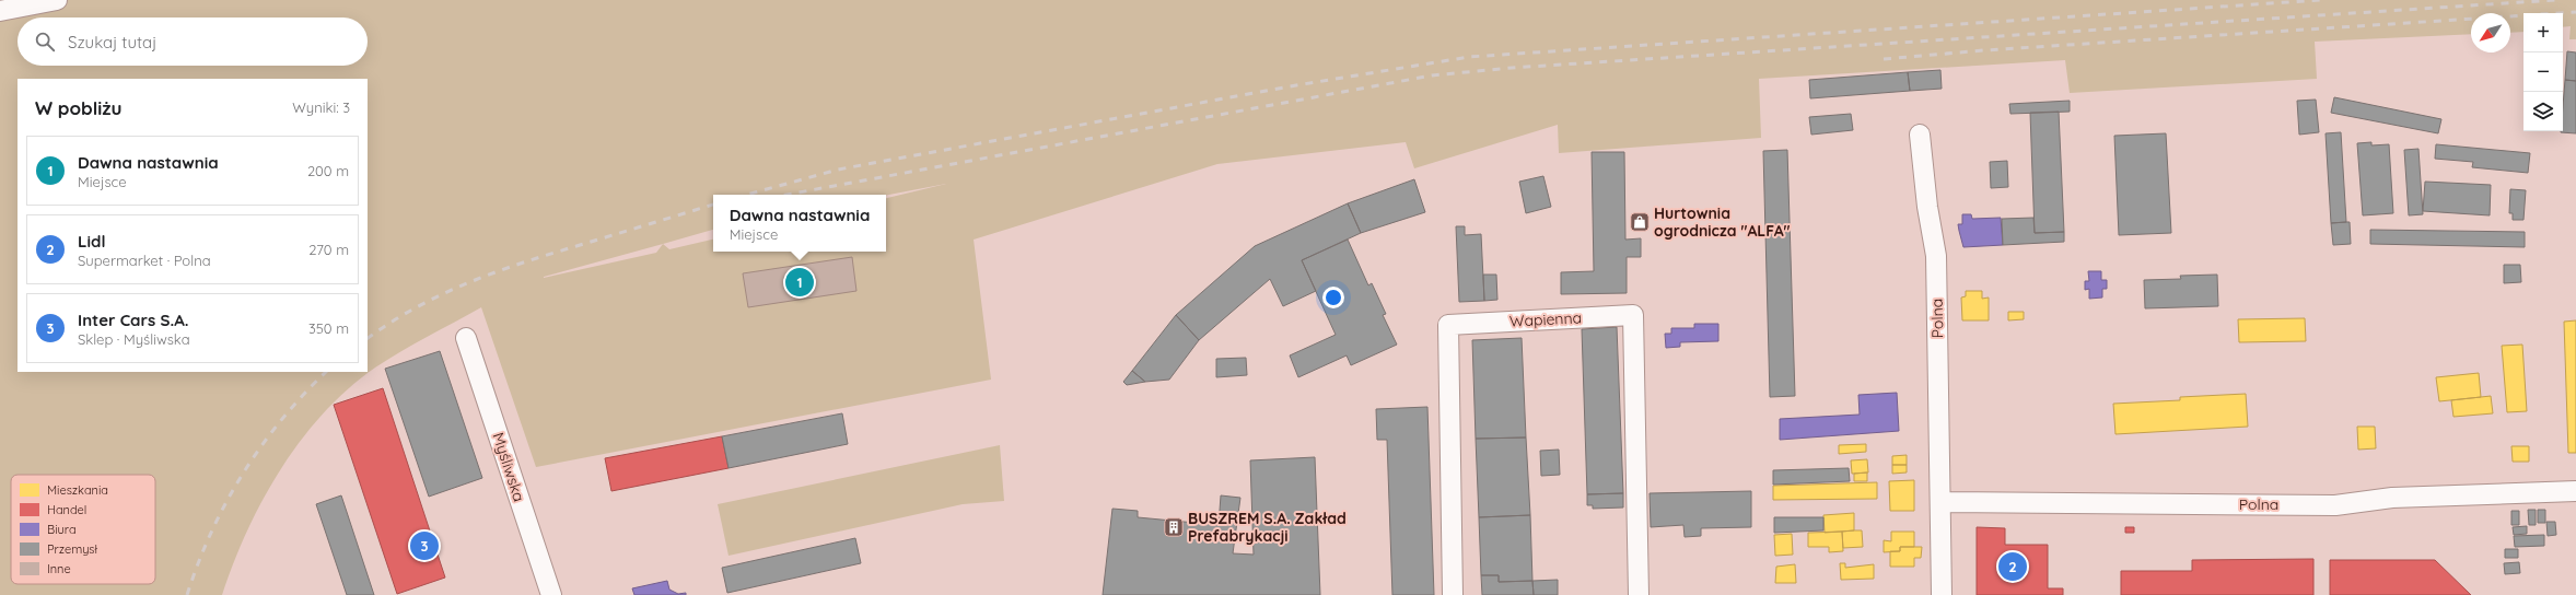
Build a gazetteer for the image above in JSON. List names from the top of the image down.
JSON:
{
  "streets": {
    "street": ["Polna", "Wapienna", "Myśliwska"]
  },
  "places": {
    "shop": ["Hurtownia ogrodnicza \"ALFA\""],
    "building": ["BUSZREM S.A. Zakład Prefabrykacji"]
  },
  "legend": [
    "Mieszkania",
    "Handel",
    "Biura",
    "Przemysł",
    "Inne"
  ],
  "north": "bottom left",
  "page": {
    "map_buttons": ["+", "−"],
    "search": "Szukaj tutaj",
    "heading": ["W pobliżu", "Wyniki: 3"],
    "list": [
      {
        "mark": "1",
        "name": "Dawna nastawnia",
        "note": "Miejsce",
        "value": "200 m"
      },
      {
        "mark": "2",
        "name": "Lidl",
        "note": "Supermarket · Polna",
        "value": "270 m"
      },
      {
        "mark": "3",
        "name": "Inter Cars S.A.",
        "note": "Sklep · Myśliwska",
        "value": "350 m"
      }
    ],
    "popup": ["Dawna nastawnia", "Miejsce"],
    "pins": ["1", "3", "2"]
  }
}
